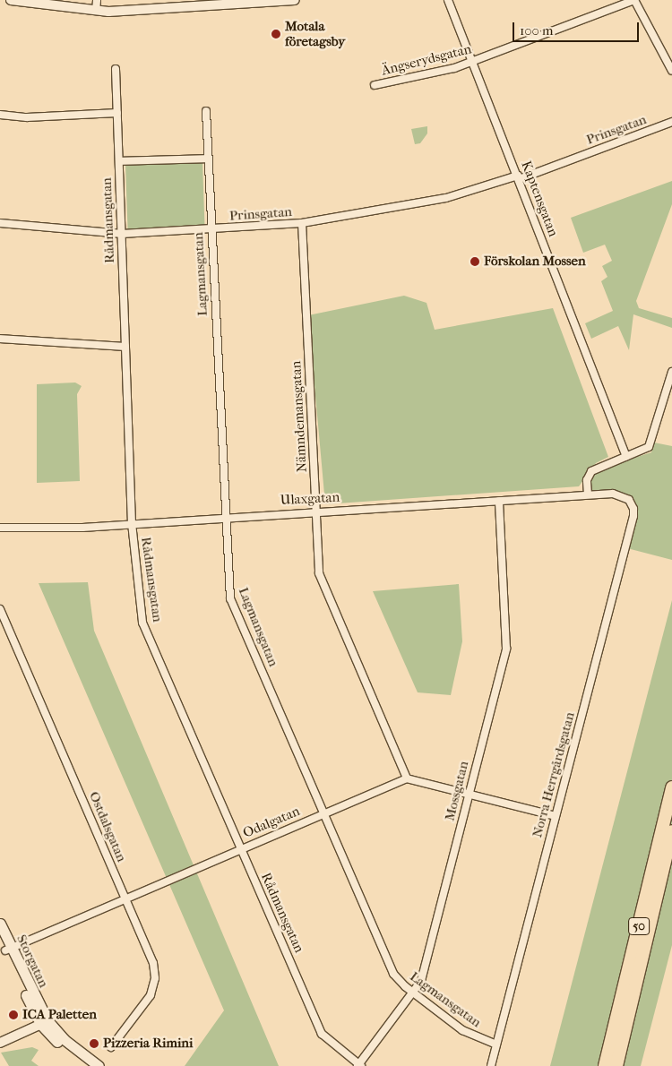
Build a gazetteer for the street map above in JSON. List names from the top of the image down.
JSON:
{
  "streets": {
    "highway": ["50"],
    "main road": ["Storgatan"],
    "street": [
      "Ängserydsgatan",
      "Prinsgatan",
      "Kaptensgatan",
      "Rådmansgatan",
      "Lagmansgatan",
      "Nämndemansgatan",
      "Ulaxgatan",
      "Norra Herrgårdsgatan",
      "Mossgatan",
      "Odalgatan",
      "Ostdalsgatan"
    ]
  },
  "crossings": [
    ["Ängserydsgatan", "Kaptensgatan"],
    ["Prinsgatan", "Kaptensgatan"],
    ["Prinsgatan", "Rådmansgatan"],
    ["Prinsgatan", "Lagmansgatan"],
    ["Prinsgatan", "Nämndemansgatan"],
    ["Rådmansgatan", "Ulaxgatan"],
    ["Rådmansgatan", "Mossgatan"],
    ["Rådmansgatan", "Odalgatan"],
    ["Lagmansgatan", "Ulaxgatan"],
    ["Lagmansgatan", "Norra Herrgårdsgatan"],
    ["Lagmansgatan", "Mossgatan"],
    ["Lagmansgatan", "Odalgatan"],
    ["Nämndemansgatan", "Ulaxgatan"],
    ["Nämndemansgatan", "Odalgatan"],
    ["Ulaxgatan", "Norra Herrgårdsgatan"],
    ["Ulaxgatan", "Mossgatan"],
    ["Odalgatan", "Ostdalsgatan"],
    ["Odalgatan", "Storgatan"]
  ],
  "places": [
    "Motala företagsby",
    "Förskolan Mossen",
    "ICA Paletten",
    "Pizzeria Rimini"
  ],
  "scale_bar": "100 m"
}
